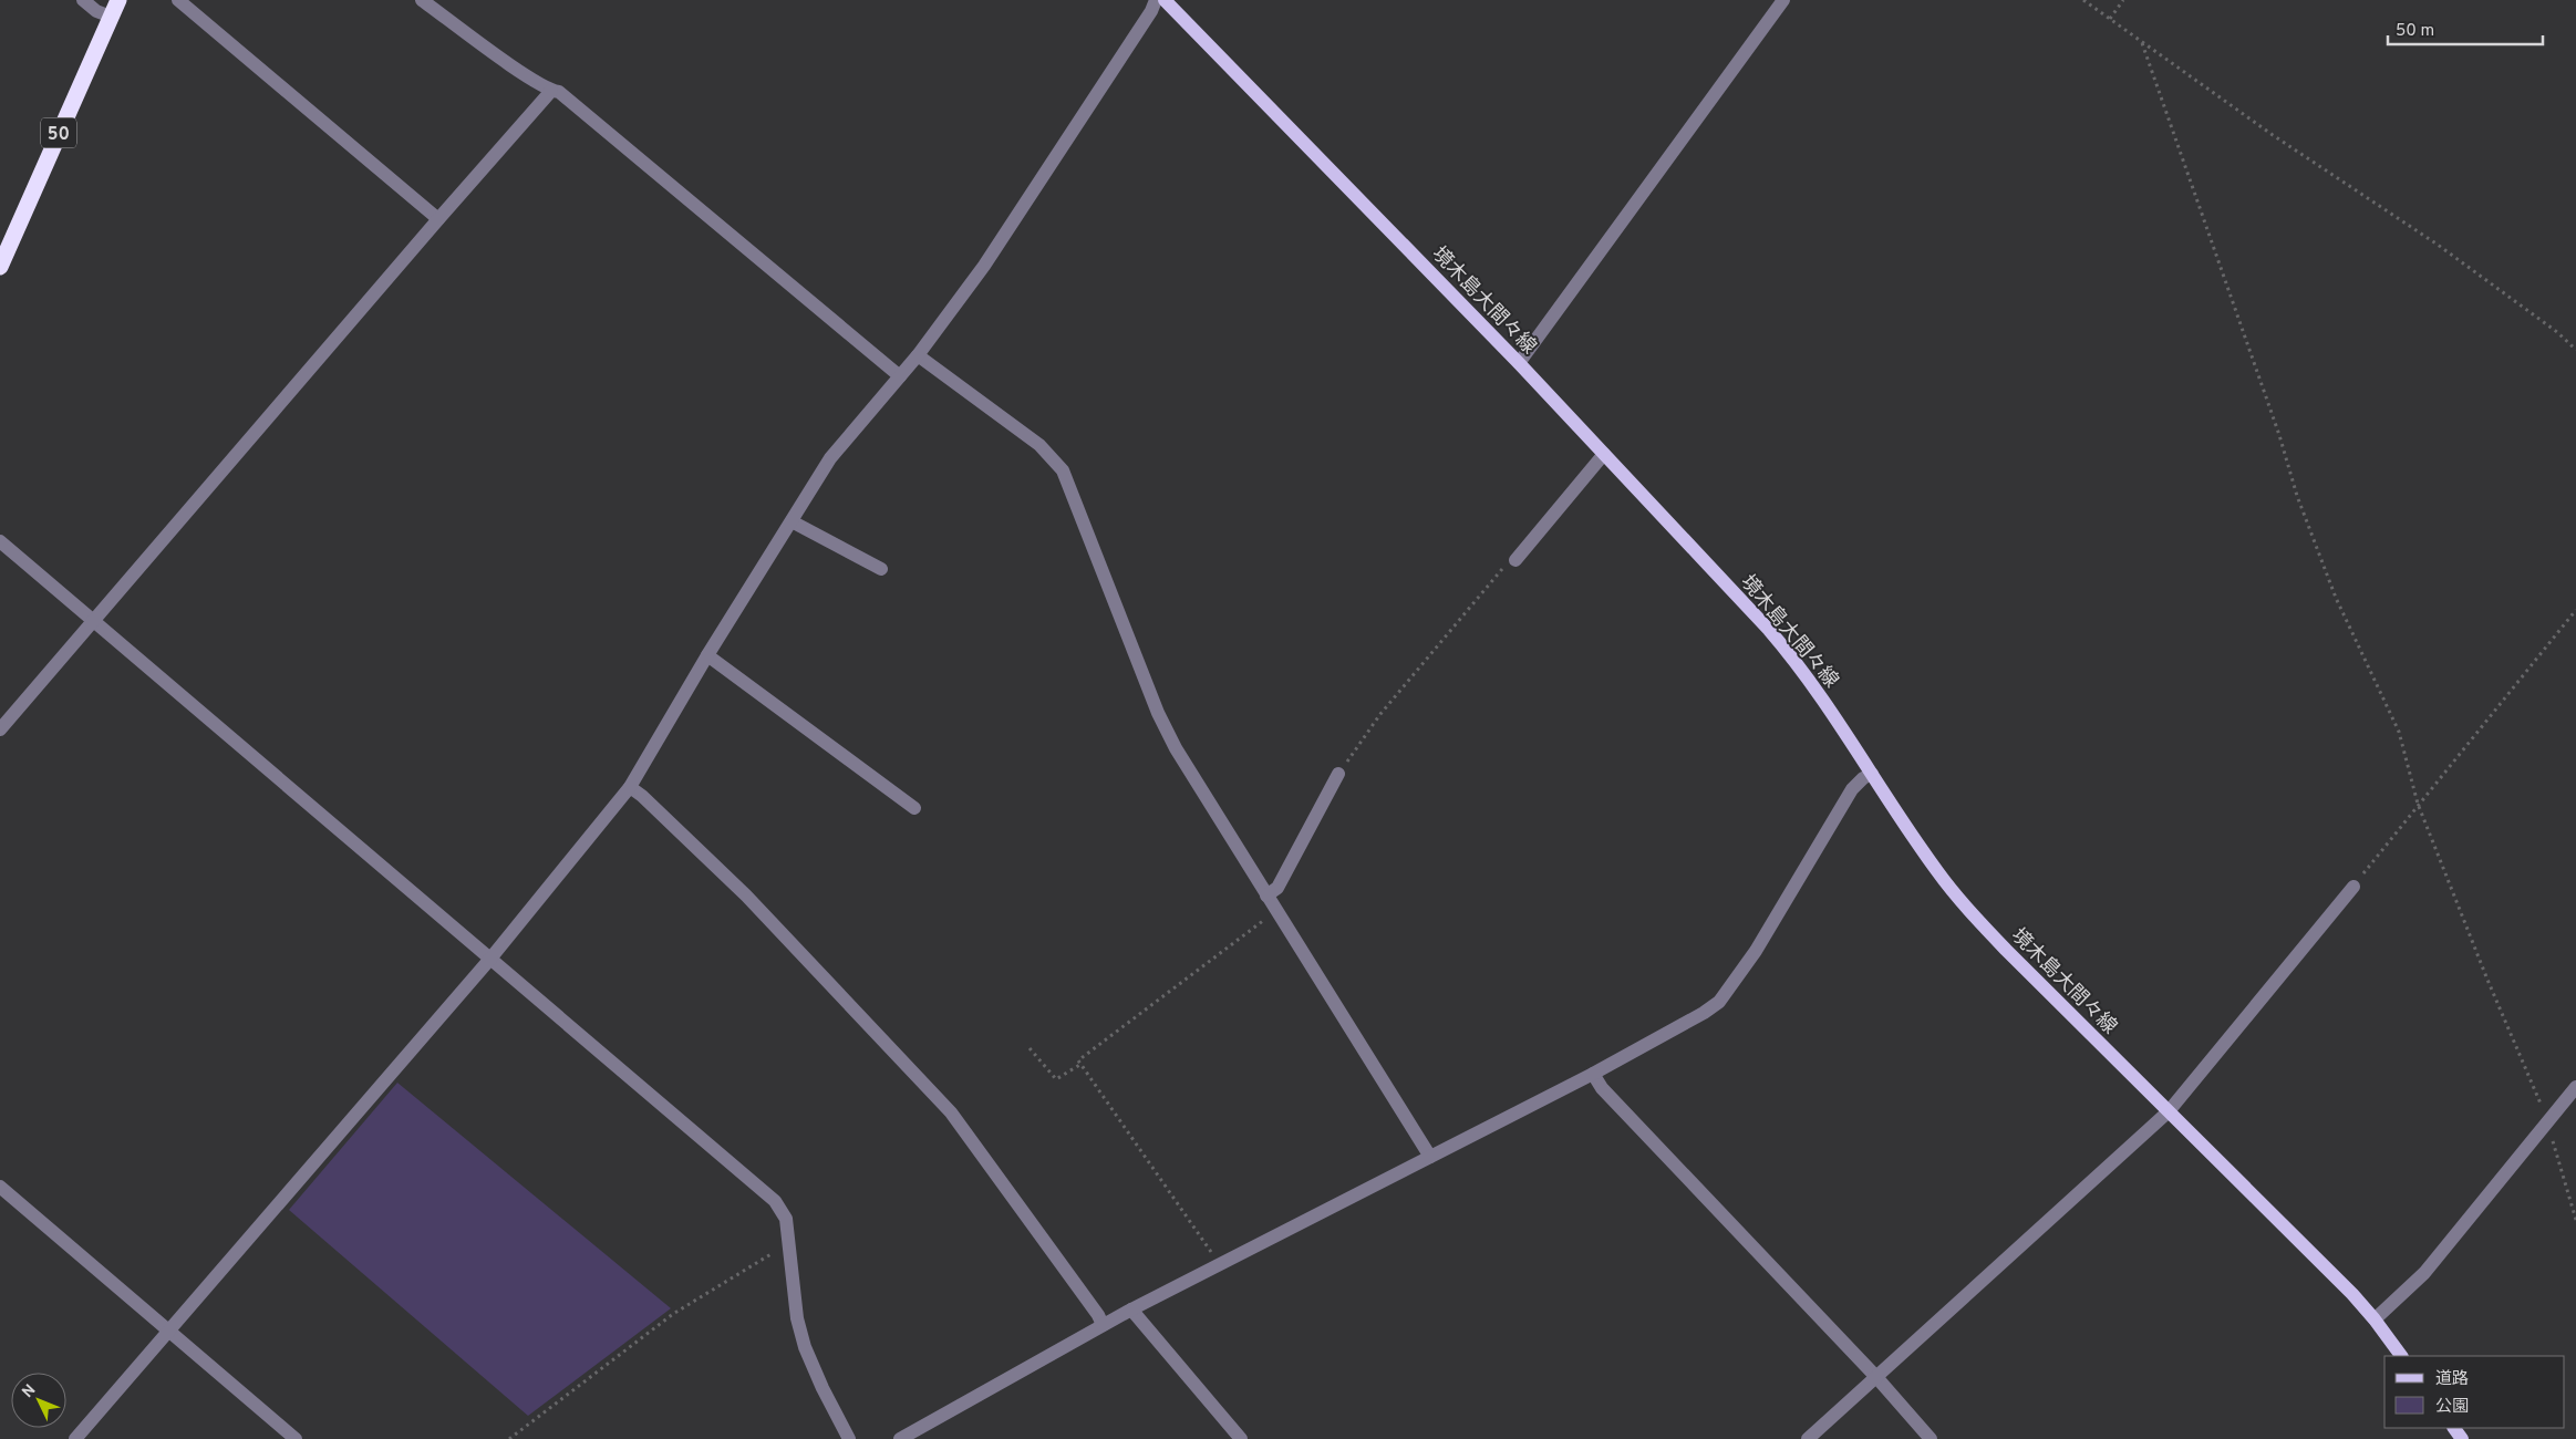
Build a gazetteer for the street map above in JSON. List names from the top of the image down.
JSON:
{
  "streets": {
    "highway": ["50"],
    "main road": ["境木島大間々線"]
  },
  "legend": ["道路", "公園"],
  "scale_bar": "50 m",
  "north": "top left"
}
